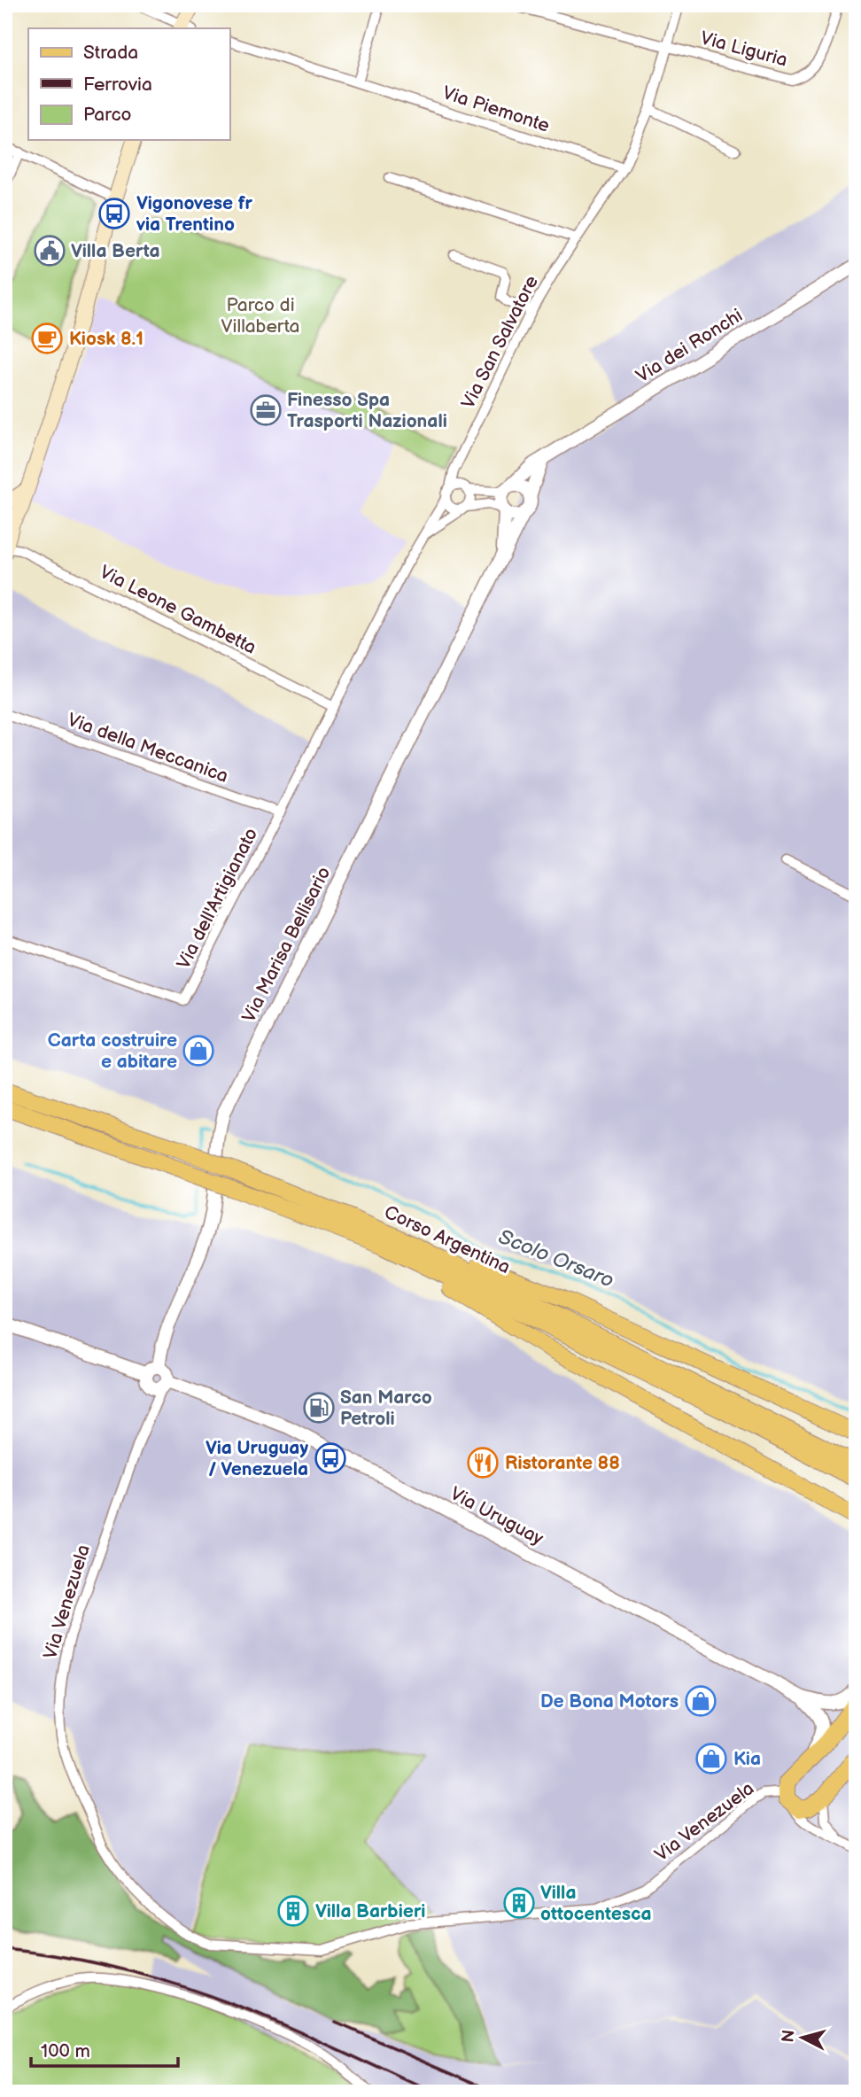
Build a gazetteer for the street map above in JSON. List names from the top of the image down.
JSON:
{
  "streets": {
    "main road": ["Corso Argentina"],
    "street": [
      "Via Liguria",
      "Via Piemonte",
      "Via San Salvatore",
      "Via dei Ronchi",
      "Via Leone Gambetta",
      "Via della Meccanica",
      "Via dell'Artigianato",
      "Via Marisa Bellisario",
      "Via Uruguay",
      "Via Venezuela"
    ]
  },
  "crossings": [
    ["Via Liguria", "Via San Salvatore"],
    ["Via Piemonte", "Via San Salvatore"],
    ["Via San Salvatore", "Via dell'Artigianato"],
    ["Via dei Ronchi", "Via Marisa Bellisario"],
    ["Via Leone Gambetta", "Via dell'Artigianato"],
    ["Via della Meccanica", "Via dell'Artigianato"],
    ["Via Marisa Bellisario", "Via Uruguay"],
    ["Via Marisa Bellisario", "Via Venezuela"],
    ["Via Uruguay", "Via Venezuela"]
  ],
  "water": ["Scolo Orsaro"],
  "parks": ["Parco di Villaberta"],
  "places": {
    "bus stop": ["Vigonovese fr via Trentino", "Via Uruguay / Venezuela"],
    "public building": ["Villa Berta"],
    "cafe": ["Kiosk 8.1"],
    "office": ["Finesso Spa Trasporti Nazionali"],
    "shop": ["Carta costruire e abitare", "De Bona Motors", "Kia"],
    "fuel station": ["San Marco Petroli"],
    "restaurant": ["Ristorante 88"],
    "building": ["Villa ottocentesca", "Villa Barbieri"]
  },
  "legend": ["Strada", "Ferrovia", "Parco"],
  "scale_bar": "100 m",
  "north": "left"
}
